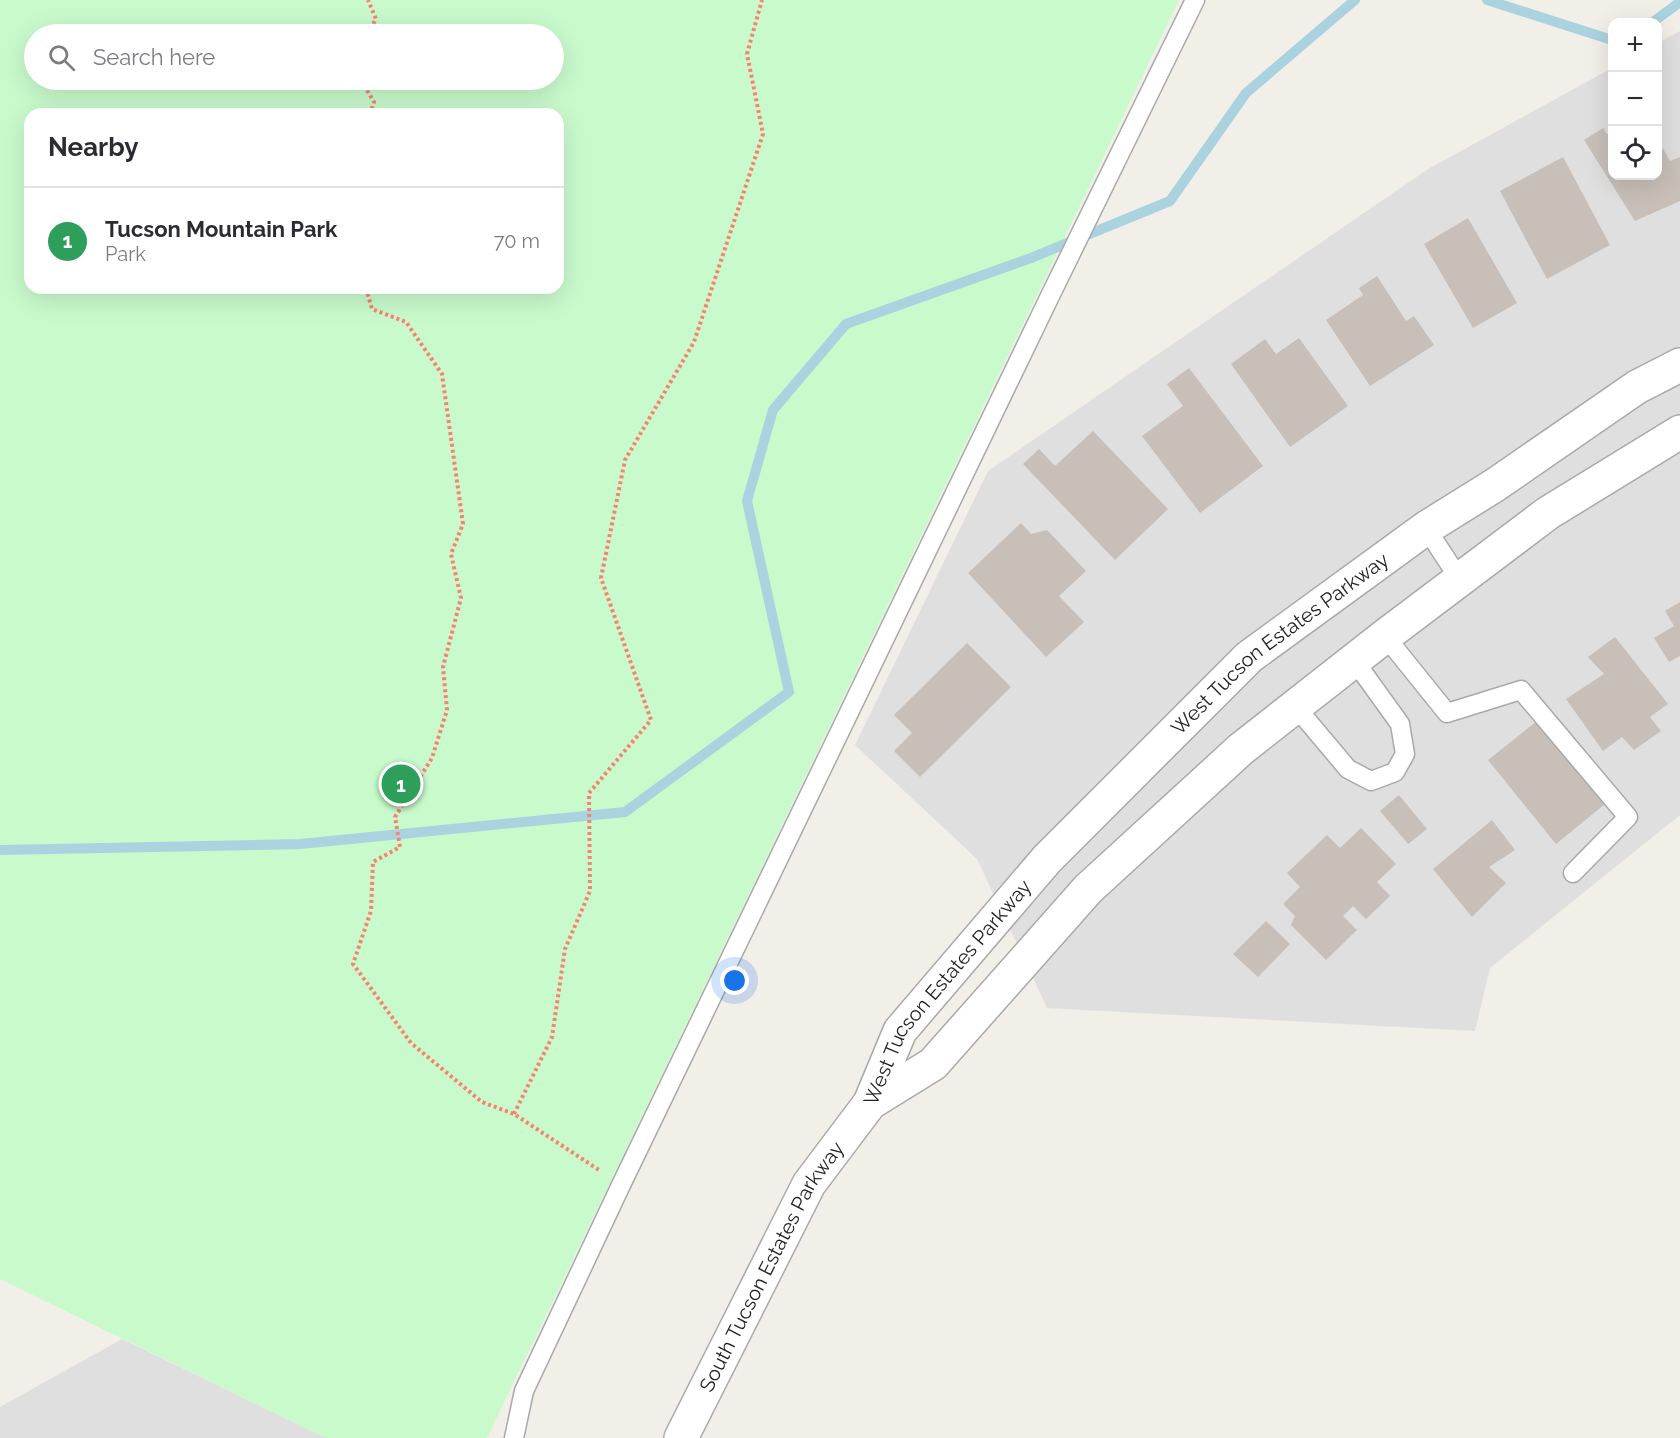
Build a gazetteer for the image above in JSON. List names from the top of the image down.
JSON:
{
  "streets": {
    "street": ["West Tucson Estates Parkway", "South Tucson Estates Parkway"]
  },
  "crossings": [
    ["West Tucson Estates Parkway", "South Tucson Estates Parkway"]
  ],
  "page": {
    "map_buttons": ["+", "−"],
    "search": "Search here",
    "heading": "Nearby",
    "list": [
      {
        "mark": "1",
        "name": "Tucson Mountain Park",
        "note": "Park",
        "value": "70 m"
      }
    ],
    "pins": "1"
  }
}
